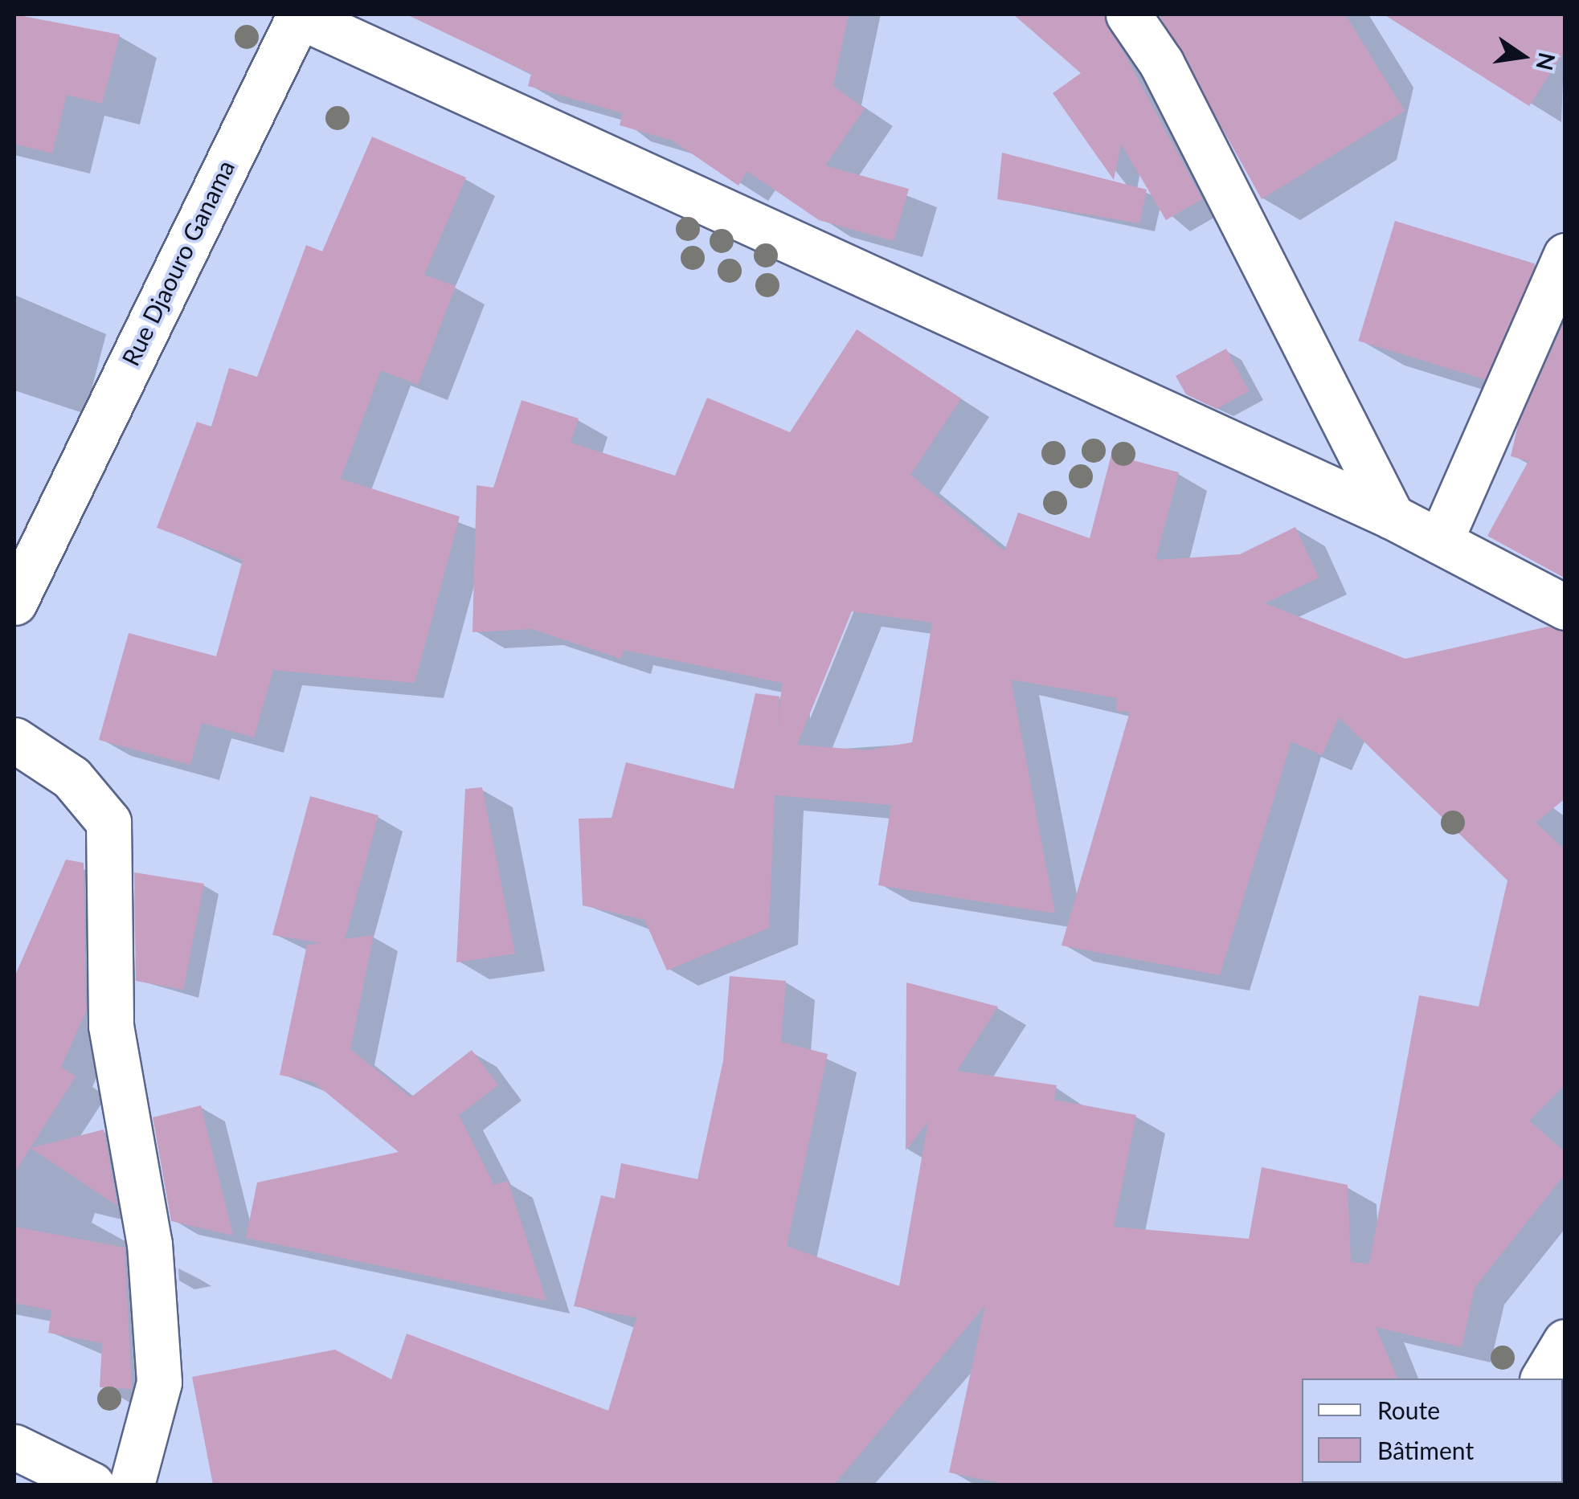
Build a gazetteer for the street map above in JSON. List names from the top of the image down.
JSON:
{
  "streets": {
    "street": ["Rue Djaouro Ganama"]
  },
  "legend": ["Route", "Bâtiment"],
  "north": "right"
}
